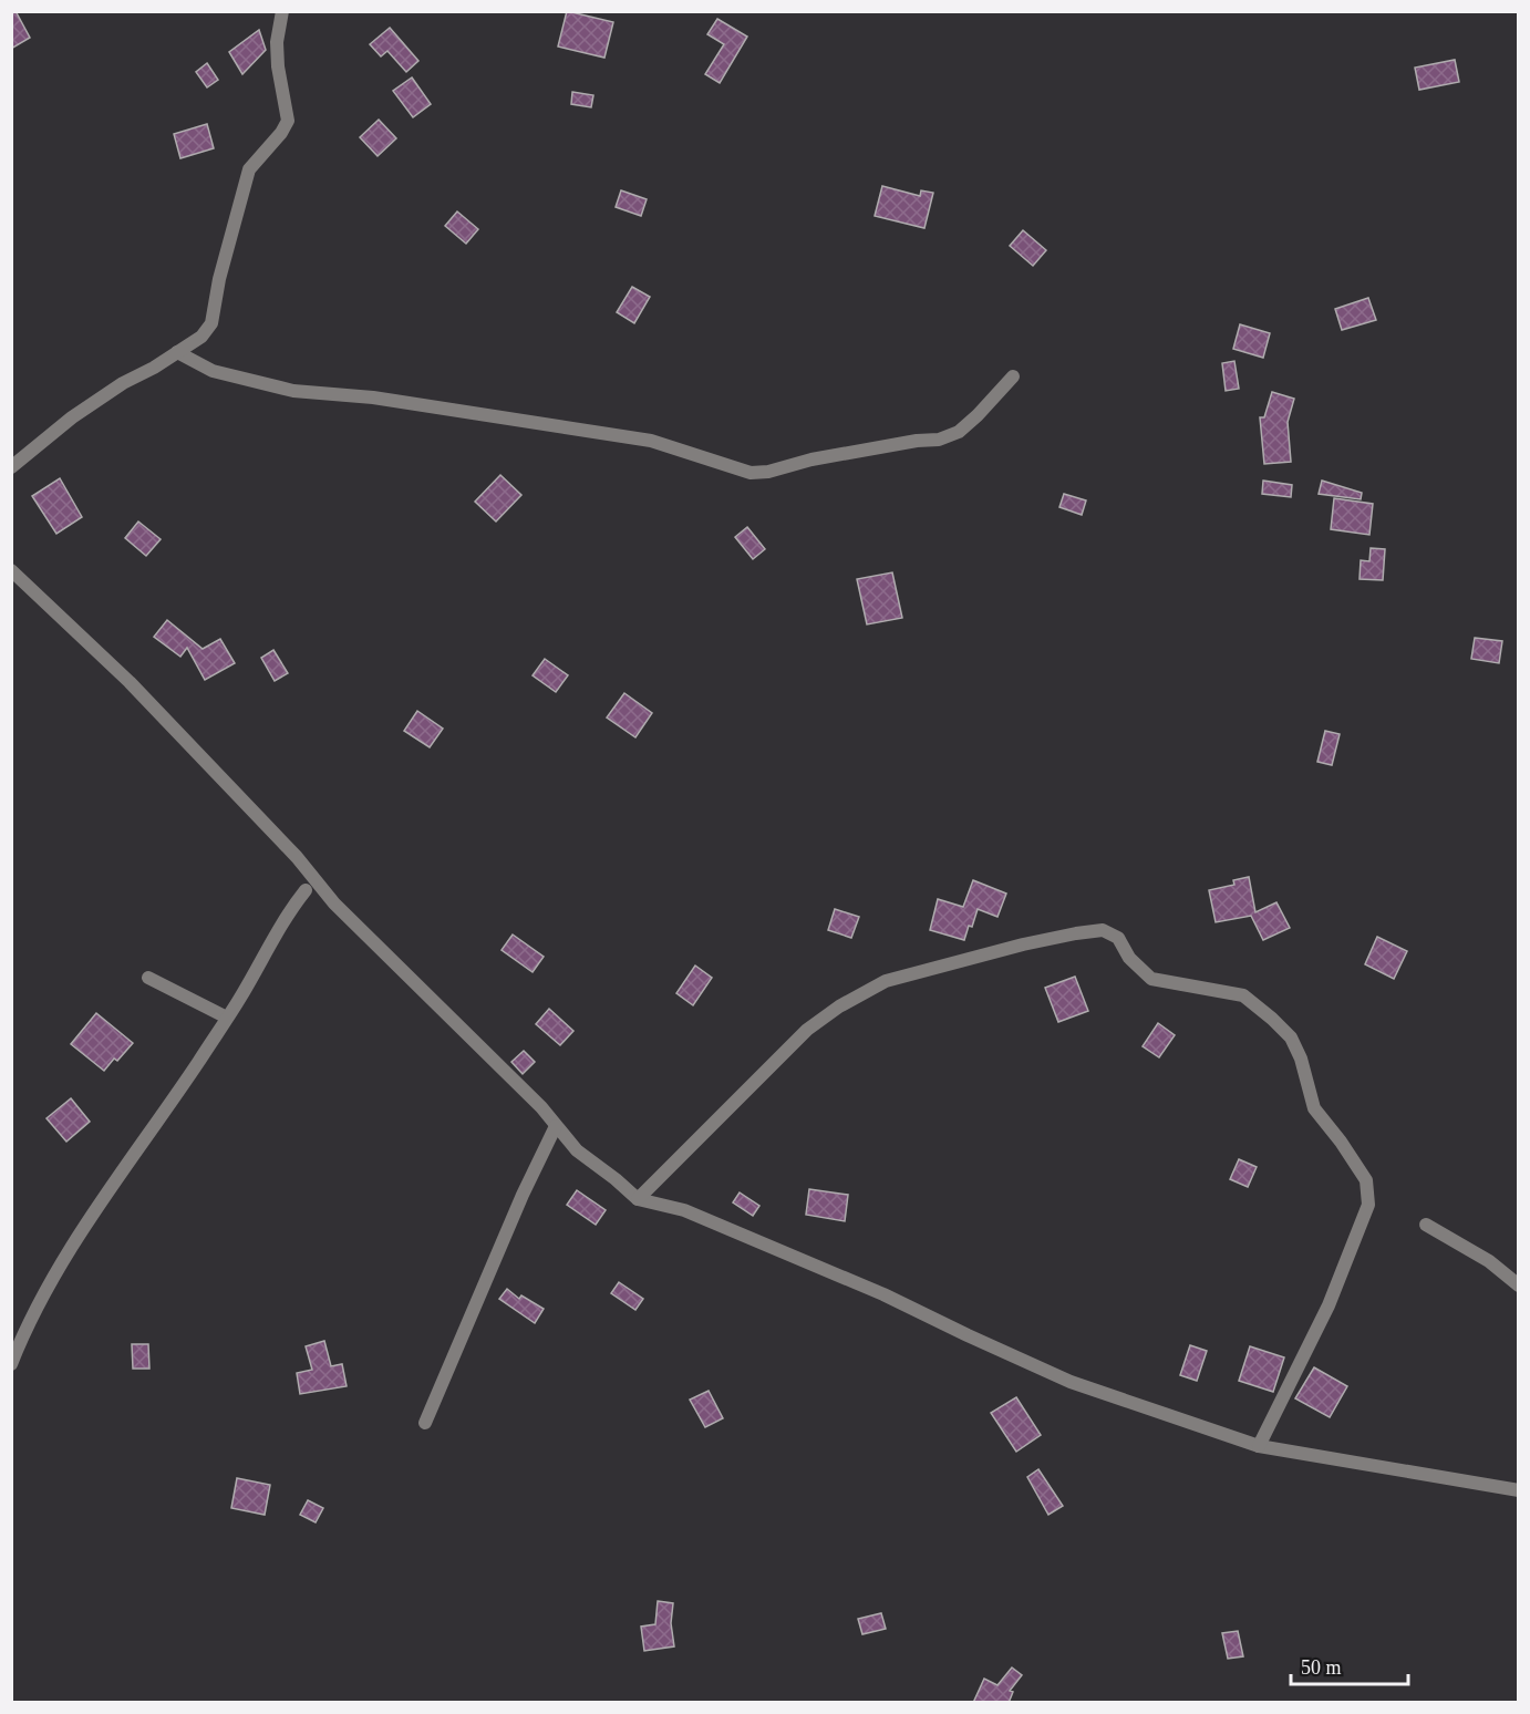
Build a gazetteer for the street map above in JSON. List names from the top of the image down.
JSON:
{
  "scale_bar": "50 m"
}
